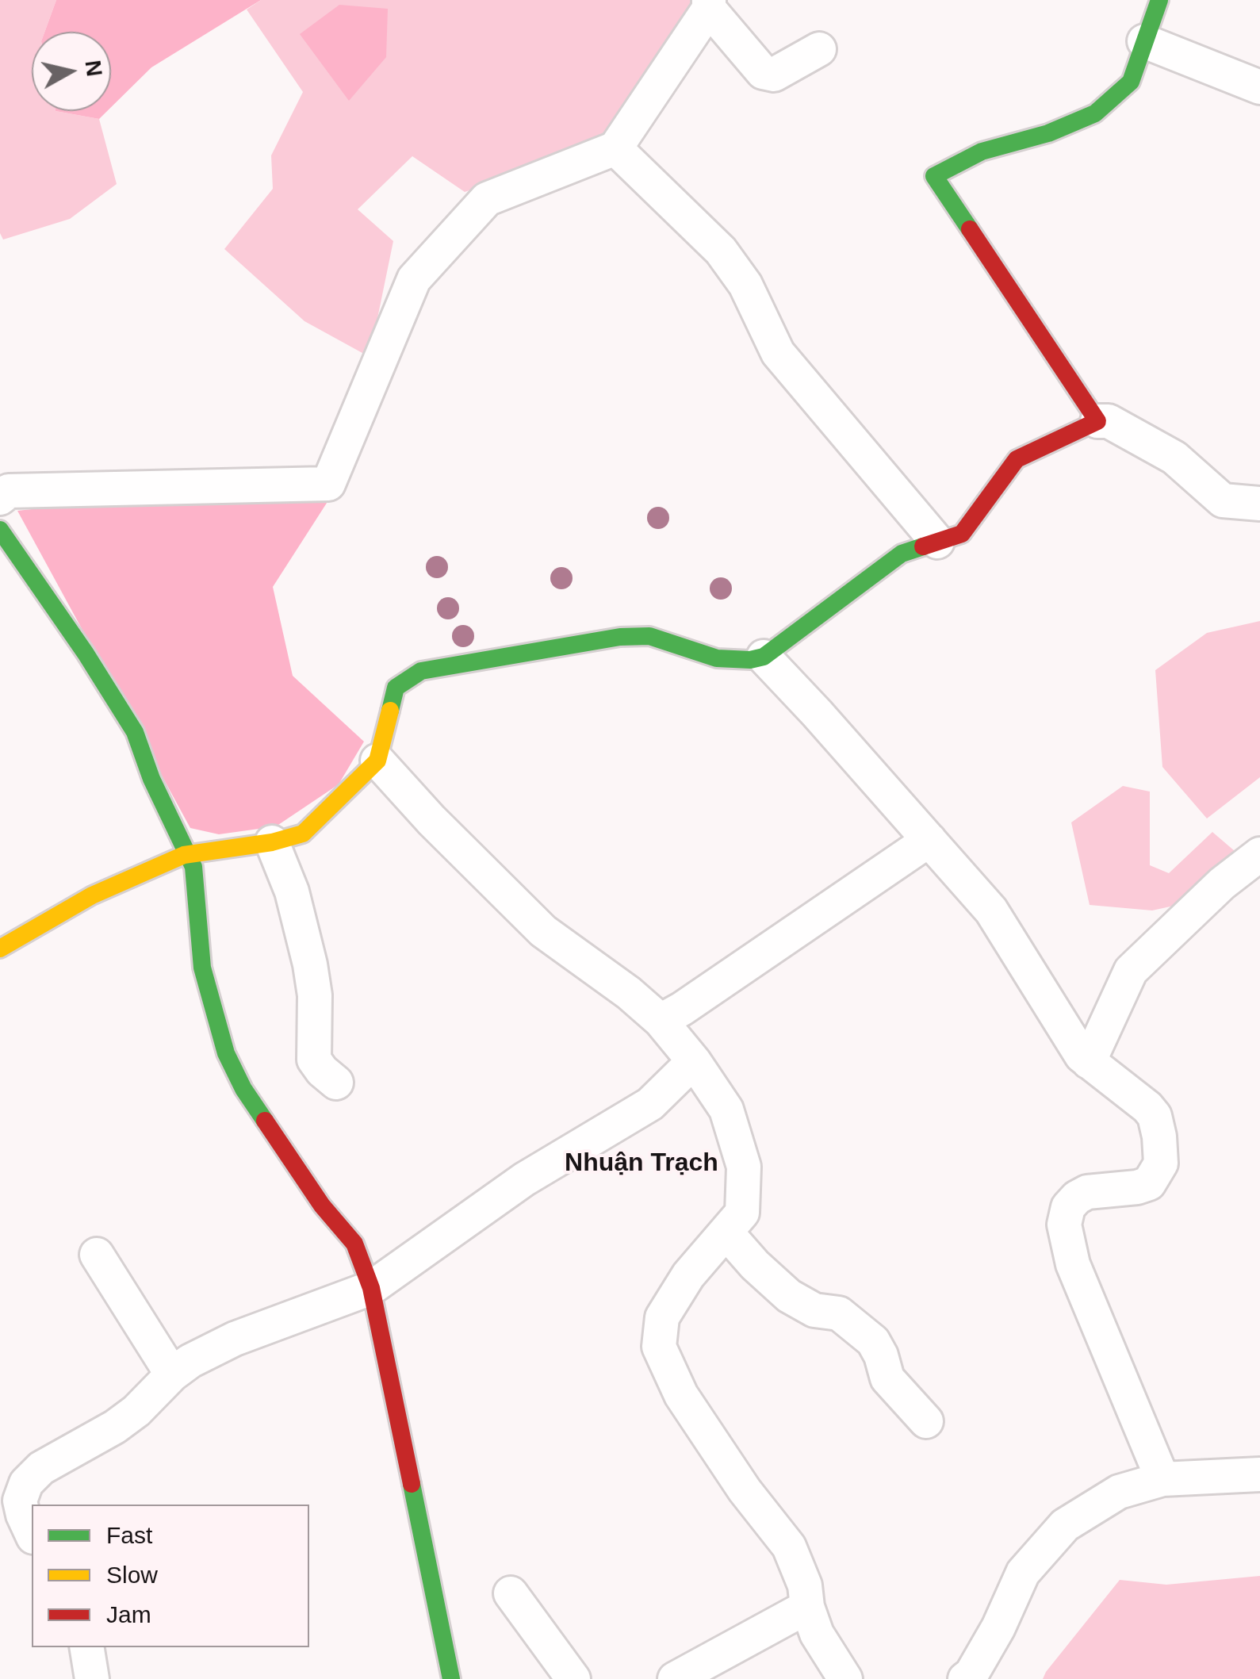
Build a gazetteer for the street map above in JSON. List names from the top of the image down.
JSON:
{
  "districts": ["Nhuận Trạch"],
  "legend": ["Fast", "Slow", "Jam"],
  "north": "right"
}
